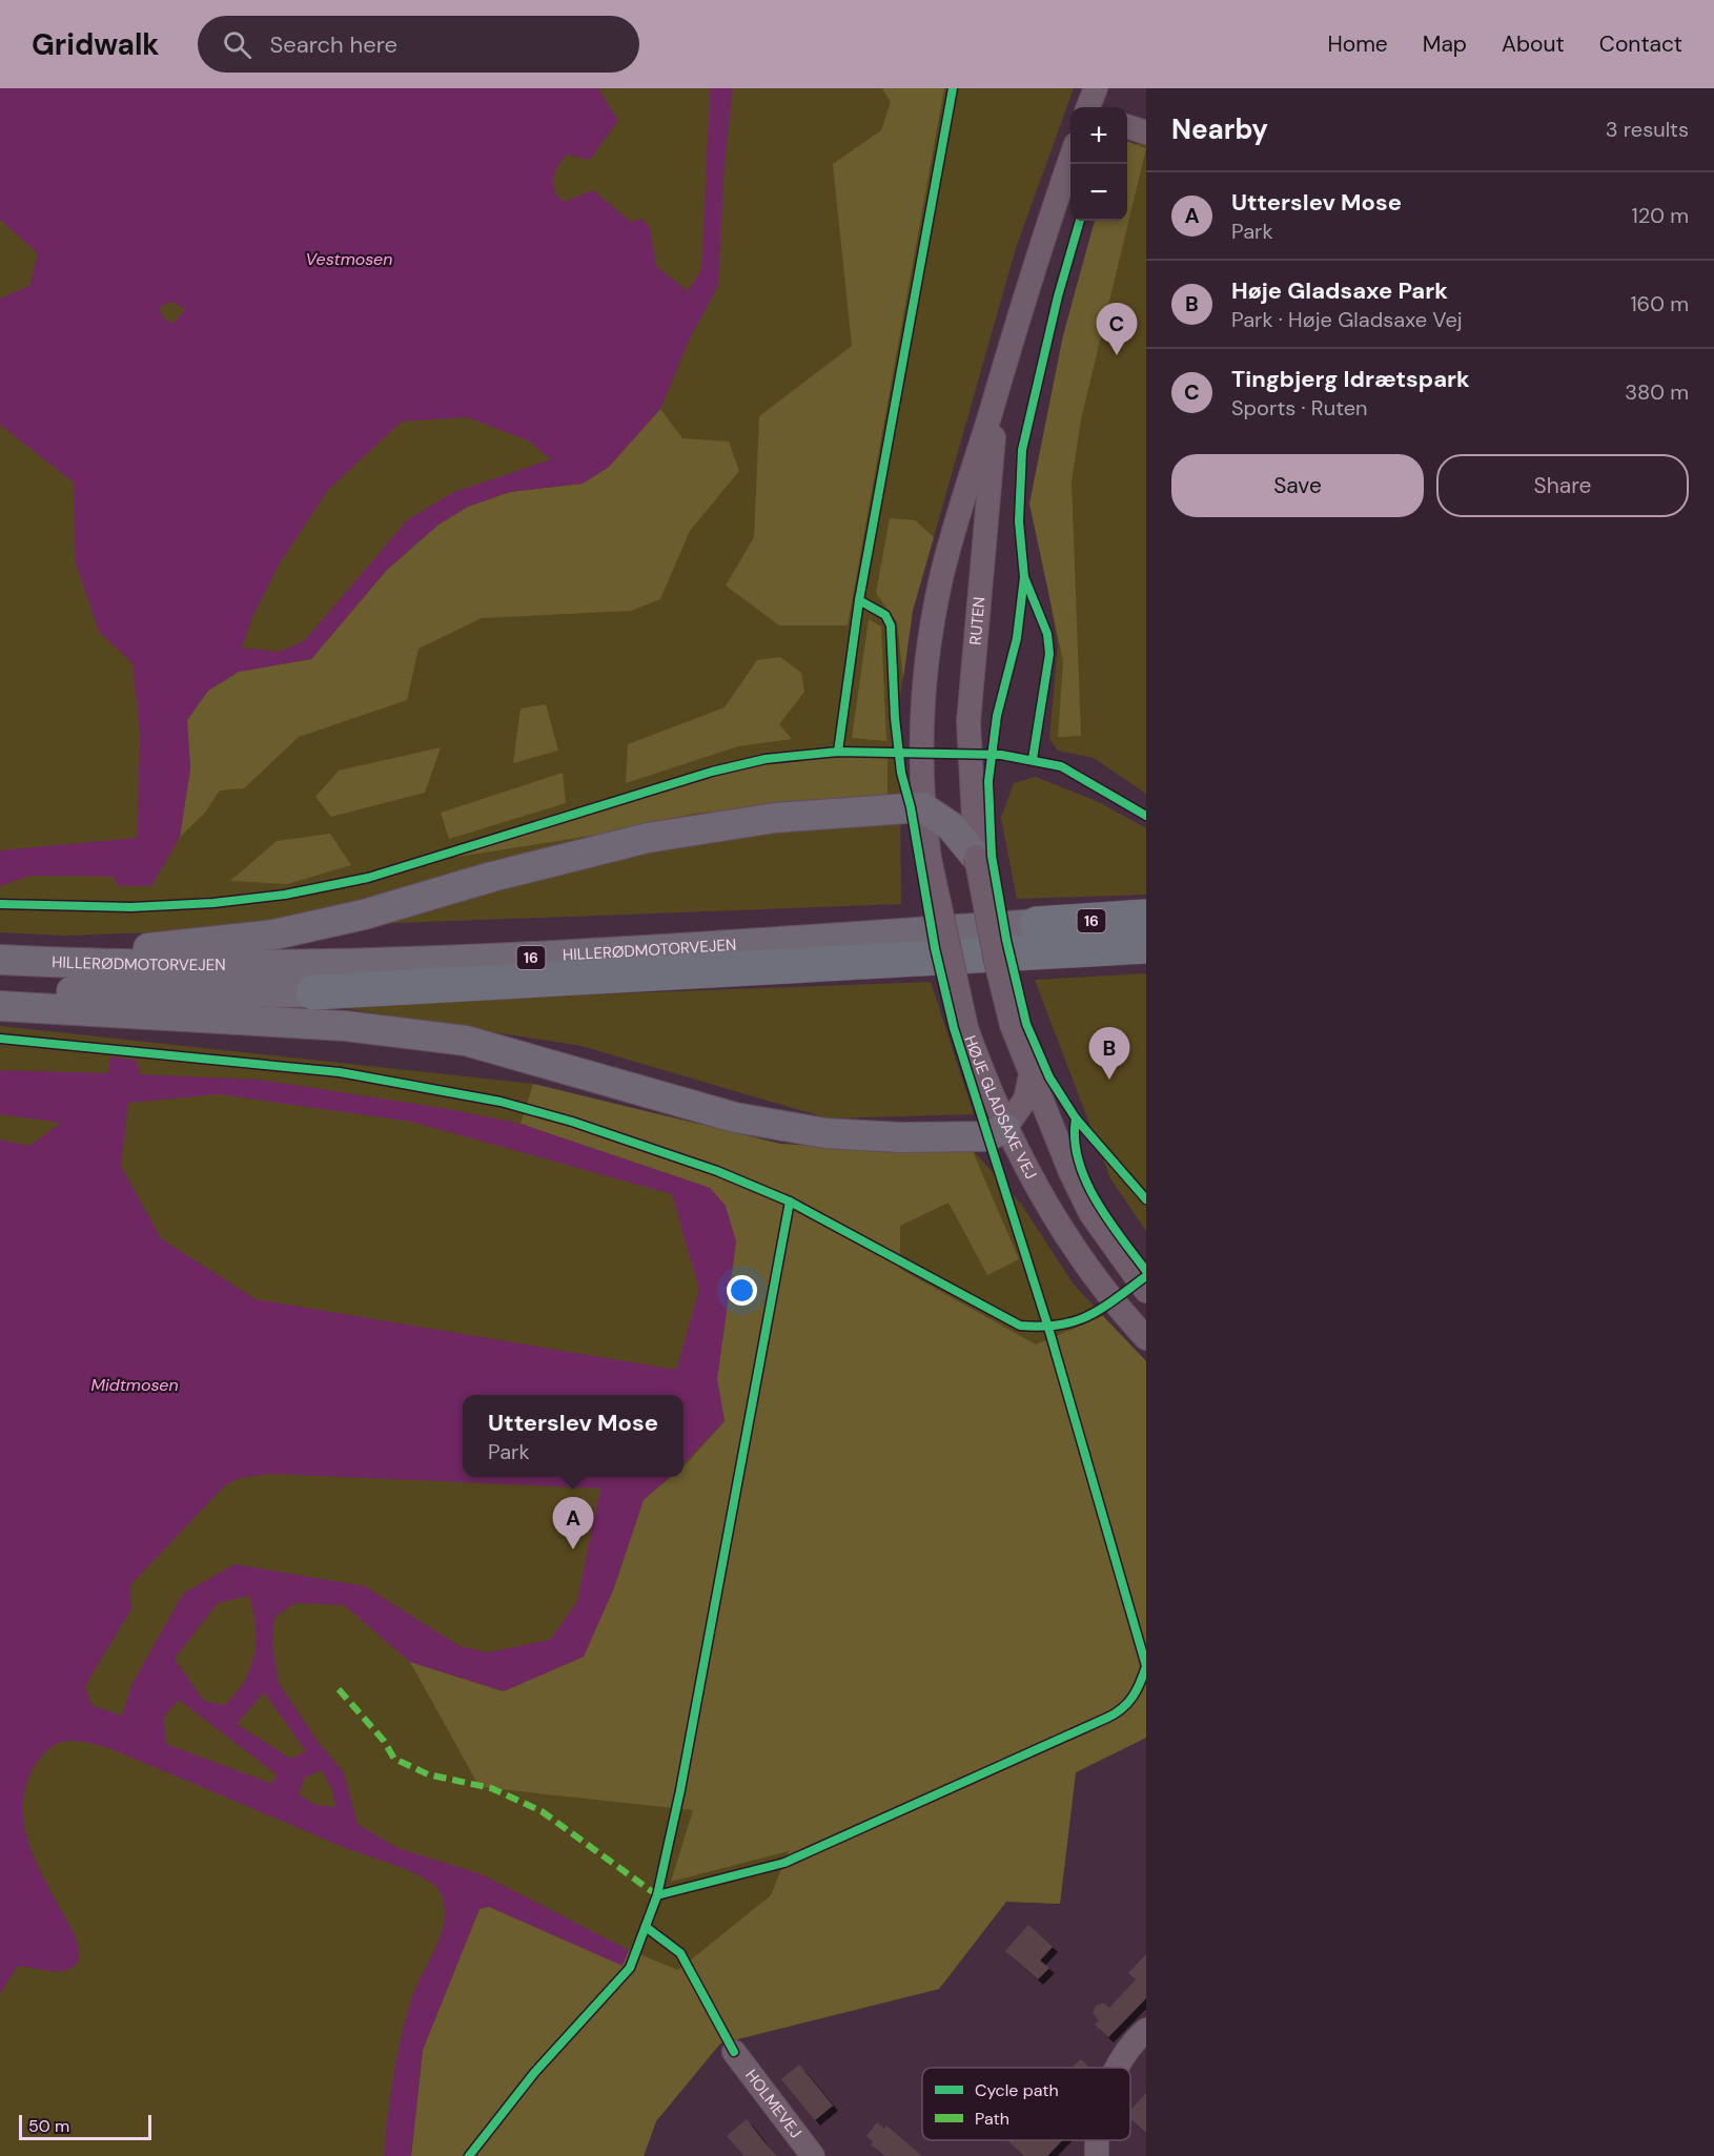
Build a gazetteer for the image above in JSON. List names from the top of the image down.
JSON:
{
  "streets": {
    "highway": ["16", "HILLERØDMOTORVEJEN"],
    "street": ["RUTEN", "HØJE GLADSAXE VEJ", "HOLMEVEJ"]
  },
  "crossings": [
    ["RUTEN", "HØJE GLADSAXE VEJ"]
  ],
  "water": ["Vestmosen", "Midtmosen"],
  "legend": ["Cycle path", "Path"],
  "scale_bar": "50 m",
  "page": {
    "header": "Gridwalk",
    "search": "Search here",
    "nav": [
      "Home",
      "Map",
      "About",
      "Contact"
    ],
    "heading": ["Nearby", "3 results"],
    "map_buttons": ["+", "−"],
    "list": [
      {
        "mark": "A",
        "name": "Utterslev Mose",
        "note": "Park",
        "value": "120 m"
      },
      {
        "mark": "B",
        "name": "Høje Gladsaxe Park",
        "note": "Park · Høje Gladsaxe Vej",
        "value": "160 m"
      },
      {
        "mark": "C",
        "name": "Tingbjerg Idrætspark",
        "note": "Sports · Ruten",
        "value": "380 m"
      }
    ],
    "pins": ["C", "B", "A"],
    "buttons": ["Save", "Share"],
    "popup": ["Utterslev Mose", "Park"],
    "scale": "50 m"
  }
}
